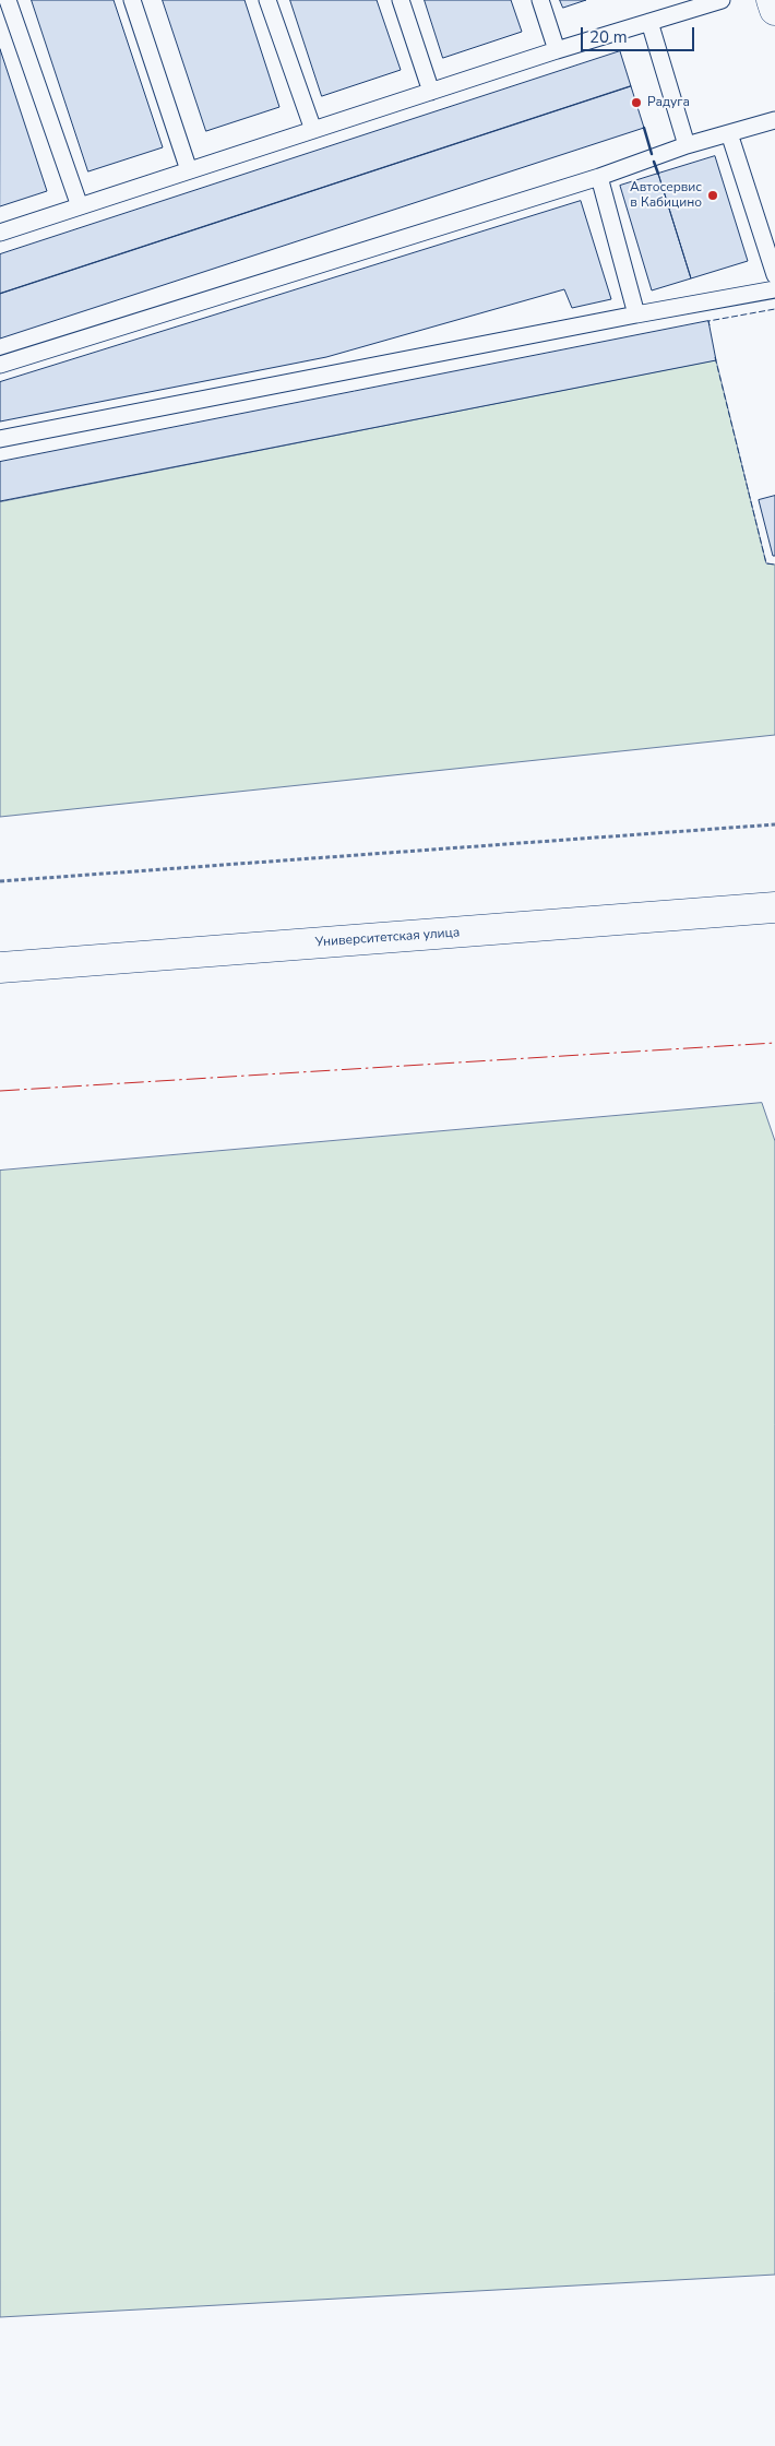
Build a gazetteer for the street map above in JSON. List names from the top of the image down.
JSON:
{
  "streets": {
    "street": ["Университетская улица"]
  },
  "places": ["Радуга", "Автосервис в Кабицино"],
  "scale_bar": "20 m"
}
